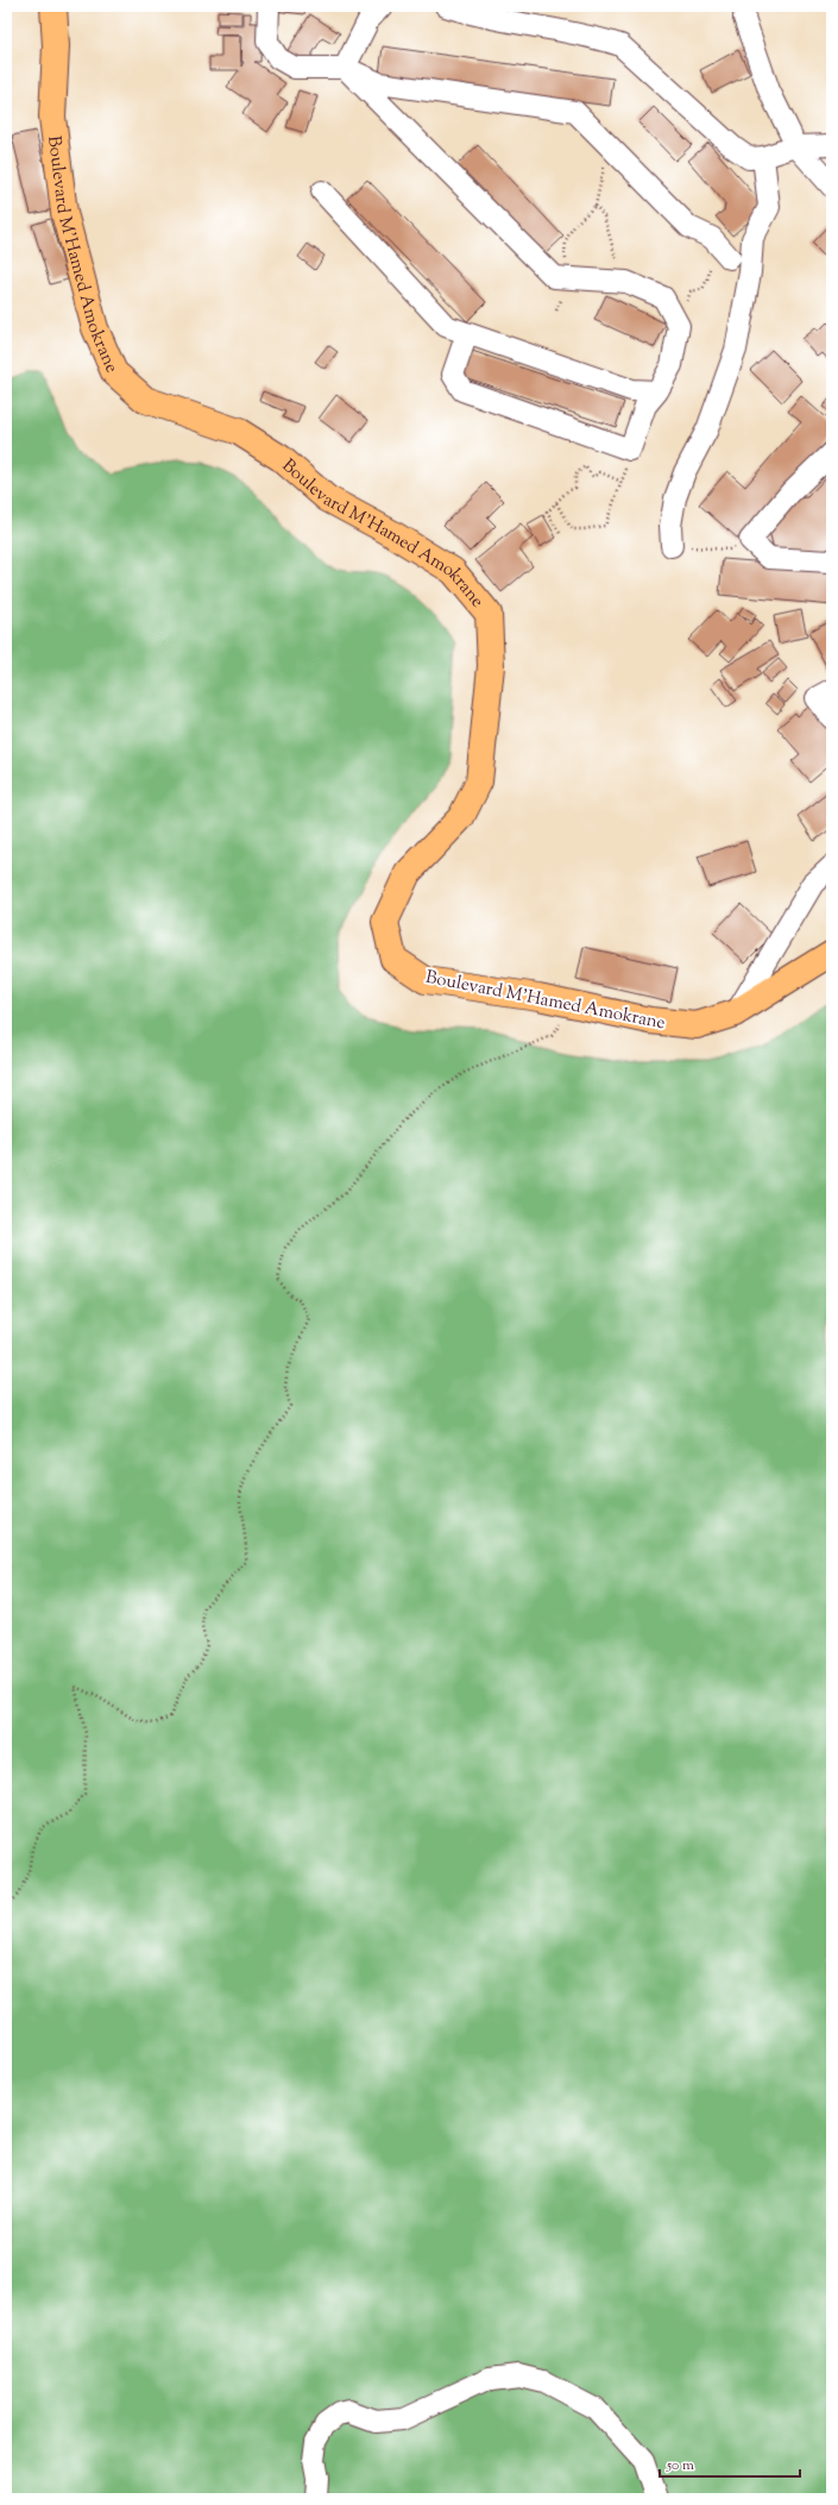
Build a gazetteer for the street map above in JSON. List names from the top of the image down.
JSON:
{
  "streets": {
    "main road": ["Boulevard M'Hamed Amokrane"]
  },
  "scale_bar": "50 m"
}
